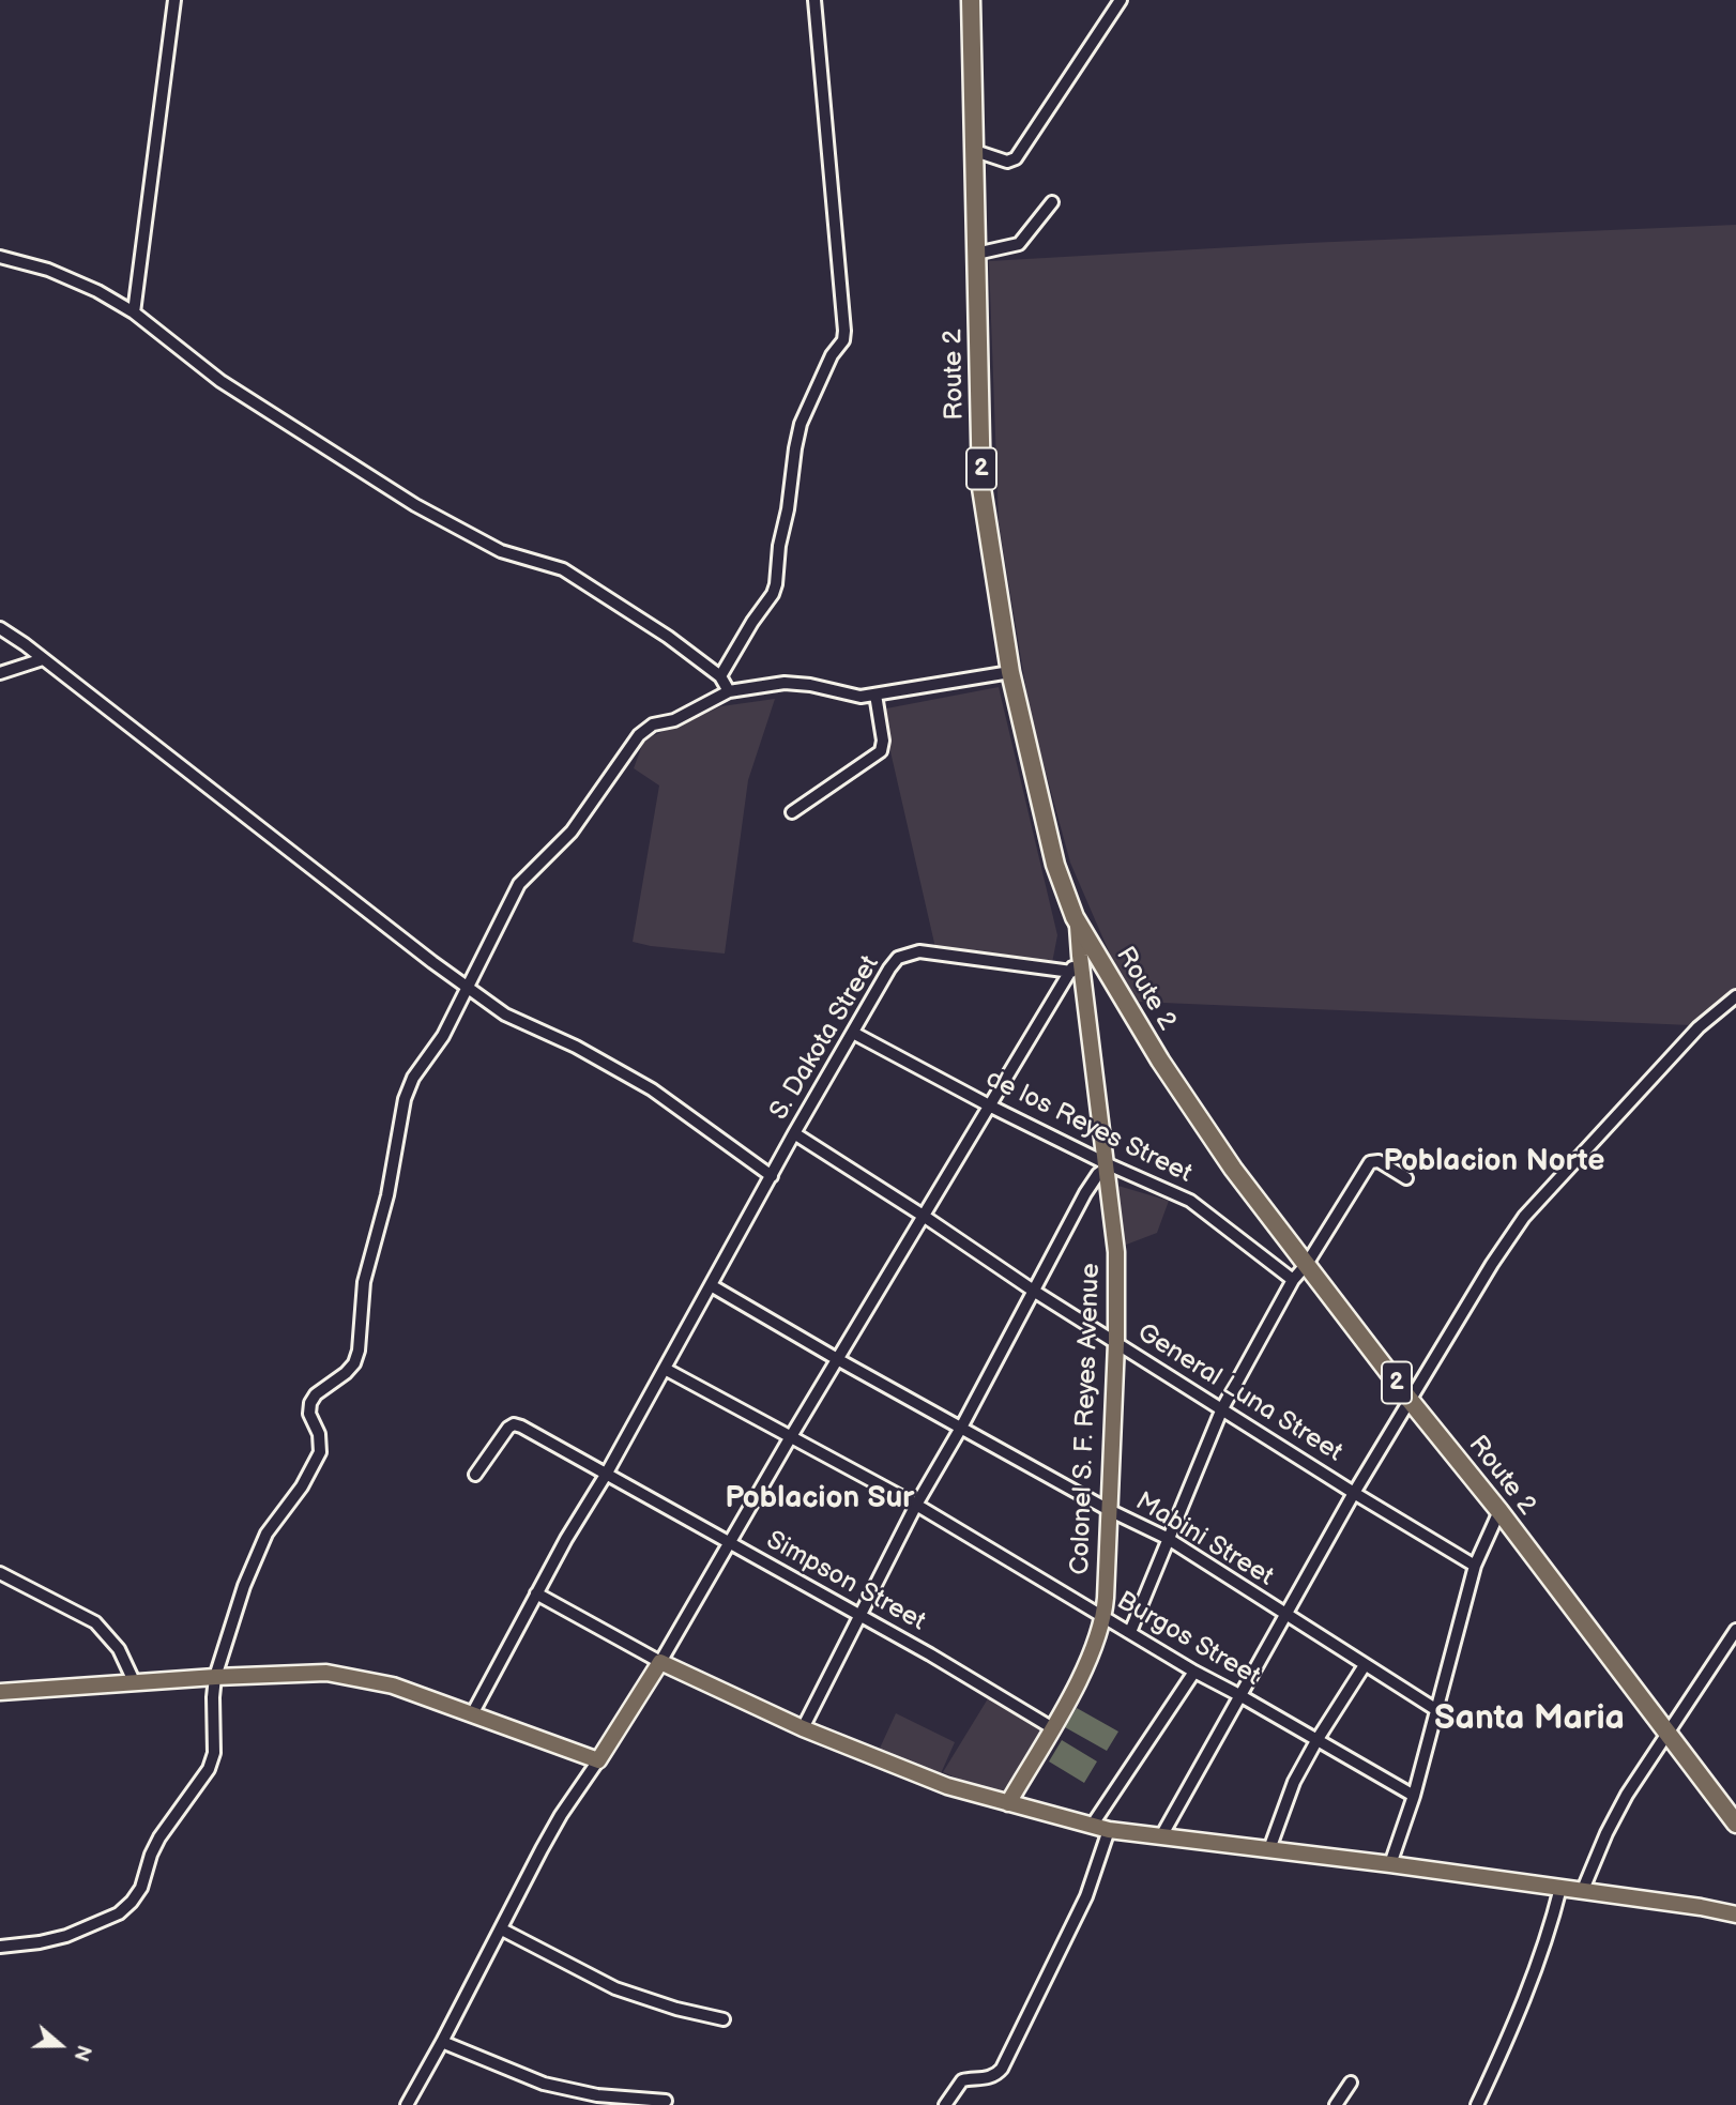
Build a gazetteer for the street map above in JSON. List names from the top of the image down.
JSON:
{
  "streets": {
    "highway": ["Route 2", "2"],
    "main road": ["Colonel S. F. Reyes Avenue"],
    "street": [
      "S. Dakota Street",
      "de los Reyes Street",
      "General Luna Street",
      "Mabini Street",
      "Simpson Street",
      "Burgos Street"
    ]
  },
  "crossings": [
    ["Route 2", "Colonel S. F. Reyes Avenue"],
    ["S. Dakota Street", "de los Reyes Street"],
    ["S. Dakota Street", "General Luna Street"],
    ["S. Dakota Street", "Mabini Street"],
    ["S. Dakota Street", "Simpson Street"],
    ["S. Dakota Street", "Burgos Street"],
    ["de los Reyes Street", "Colonel S. F. Reyes Avenue"],
    ["General Luna Street", "Colonel S. F. Reyes Avenue"],
    ["Colonel S. F. Reyes Avenue", "Mabini Street"],
    ["Colonel S. F. Reyes Avenue", "Simpson Street"],
    ["Colonel S. F. Reyes Avenue", "Burgos Street"]
  ],
  "districts": ["Poblacion Norte", "Poblacion Sur", "Santa Maria"],
  "north": "right"
}
